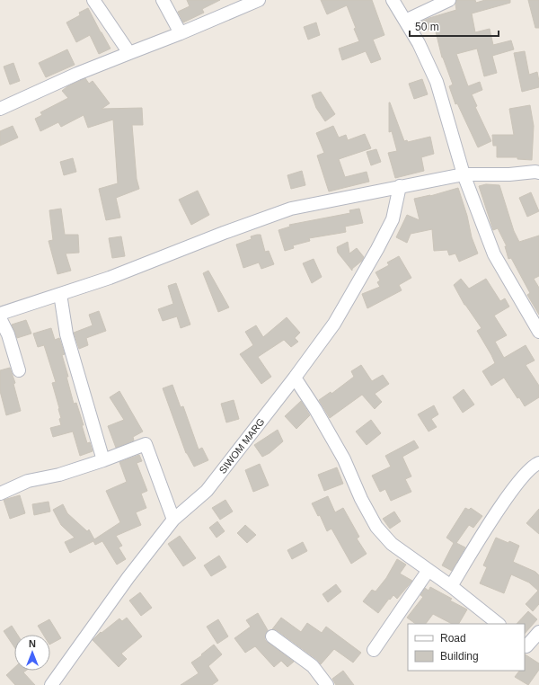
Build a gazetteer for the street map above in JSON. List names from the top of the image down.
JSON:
{
  "streets": {
    "street": ["SIWOM MARG"]
  },
  "legend": ["Road", "Building"],
  "scale_bar": "50 m",
  "north": "top"
}
